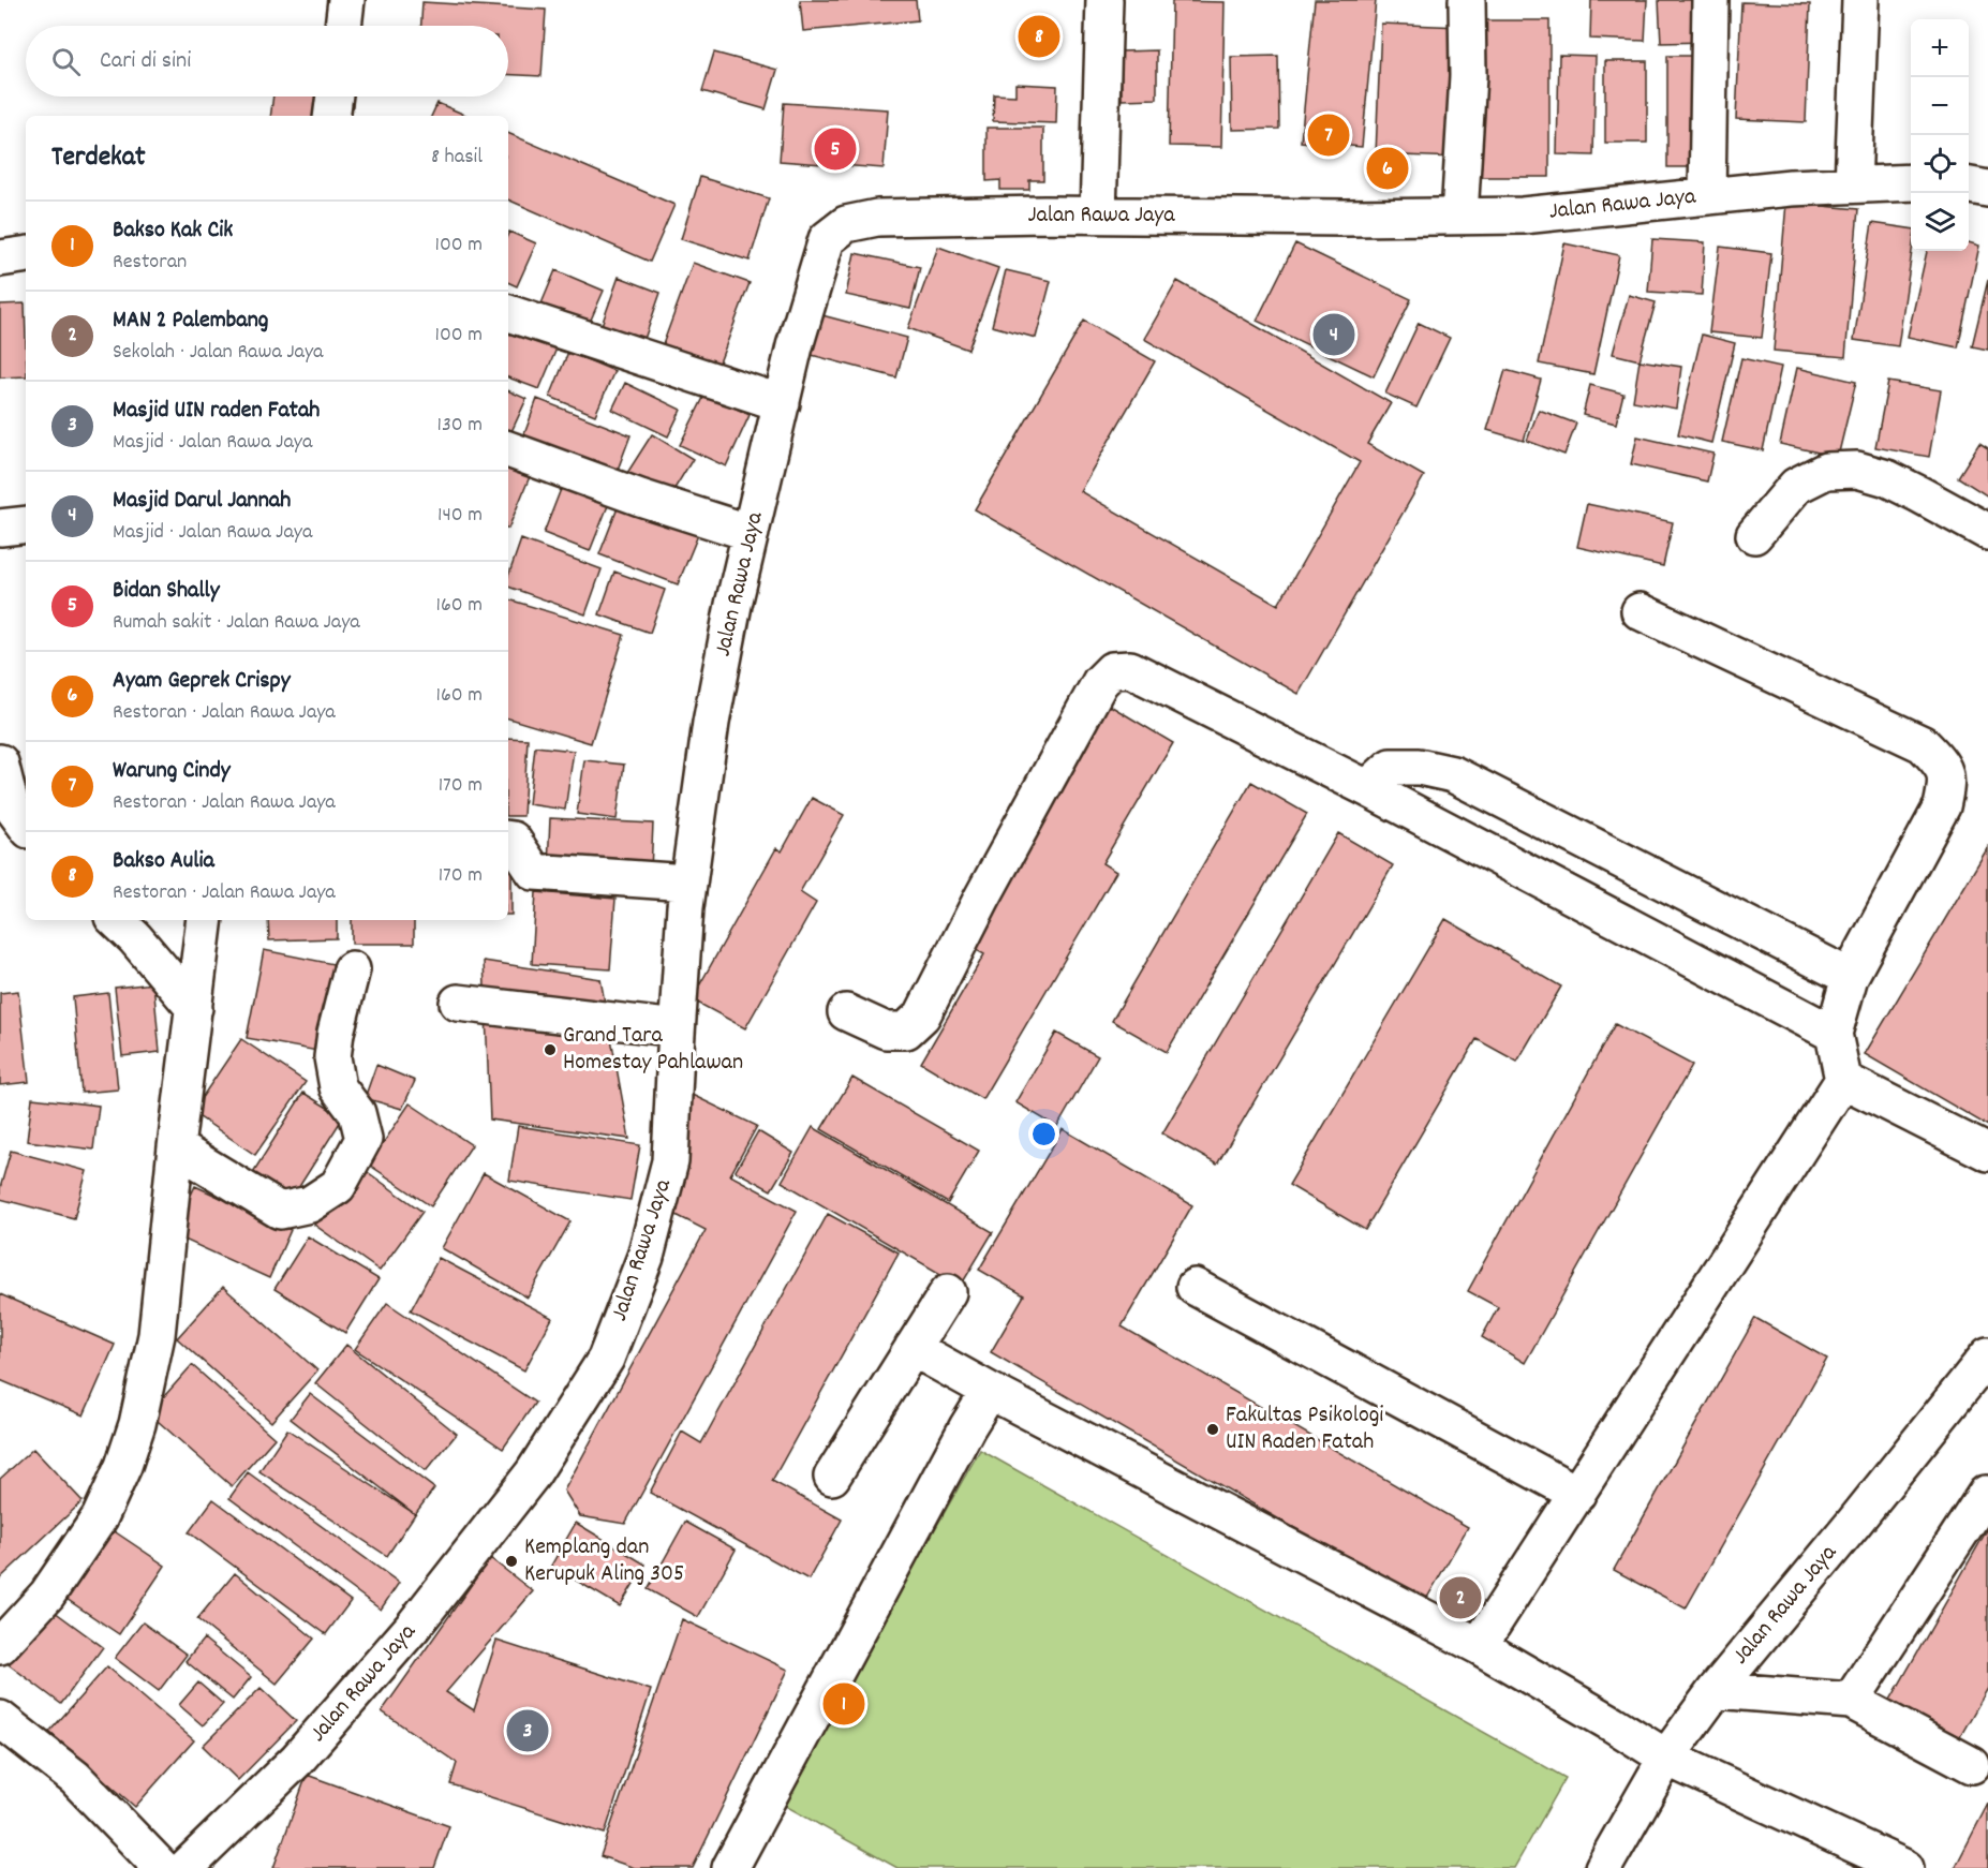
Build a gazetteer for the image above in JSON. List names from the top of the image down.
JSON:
{
  "streets": {
    "street": ["Jalan Rawa Jaya"]
  },
  "places": ["Grand Tara Homestay Pahlawan", "Fakultas Psikologi UIN Raden Fatah", "Kemplang dan Kerupuk Aling 305"],
  "page": {
    "pins": [
      "8",
      "7",
      "5",
      "6",
      "4",
      "2",
      "1",
      "3"
    ],
    "map_buttons": ["+", "−"],
    "search": "Cari di sini",
    "heading": ["Terdekat", "8 hasil"],
    "list": [
      {
        "mark": "1",
        "name": "Bakso Kak Cik",
        "note": "Restoran",
        "value": "100 m"
      },
      {
        "mark": "2",
        "name": "MAN 2 Palembang",
        "note": "Sekolah · Jalan Rawa Jaya",
        "value": "100 m"
      },
      {
        "mark": "3",
        "name": "Masjid UIN raden Fatah",
        "note": "Masjid · Jalan Rawa Jaya",
        "value": "130 m"
      },
      {
        "mark": "4",
        "name": "Masjid Darul Jannah",
        "note": "Masjid · Jalan Rawa Jaya",
        "value": "140 m"
      },
      {
        "mark": "5",
        "name": "Bidan Shally",
        "note": "Rumah sakit · Jalan Rawa Jaya",
        "value": "160 m"
      },
      {
        "mark": "6",
        "name": "Ayam Geprek Crispy",
        "note": "Restoran · Jalan Rawa Jaya",
        "value": "160 m"
      },
      {
        "mark": "7",
        "name": "Warung Cindy",
        "note": "Restoran · Jalan Rawa Jaya",
        "value": "170 m"
      },
      {
        "mark": "8",
        "name": "Bakso Aulia",
        "note": "Restoran · Jalan Rawa Jaya",
        "value": "170 m"
      }
    ]
  }
}
